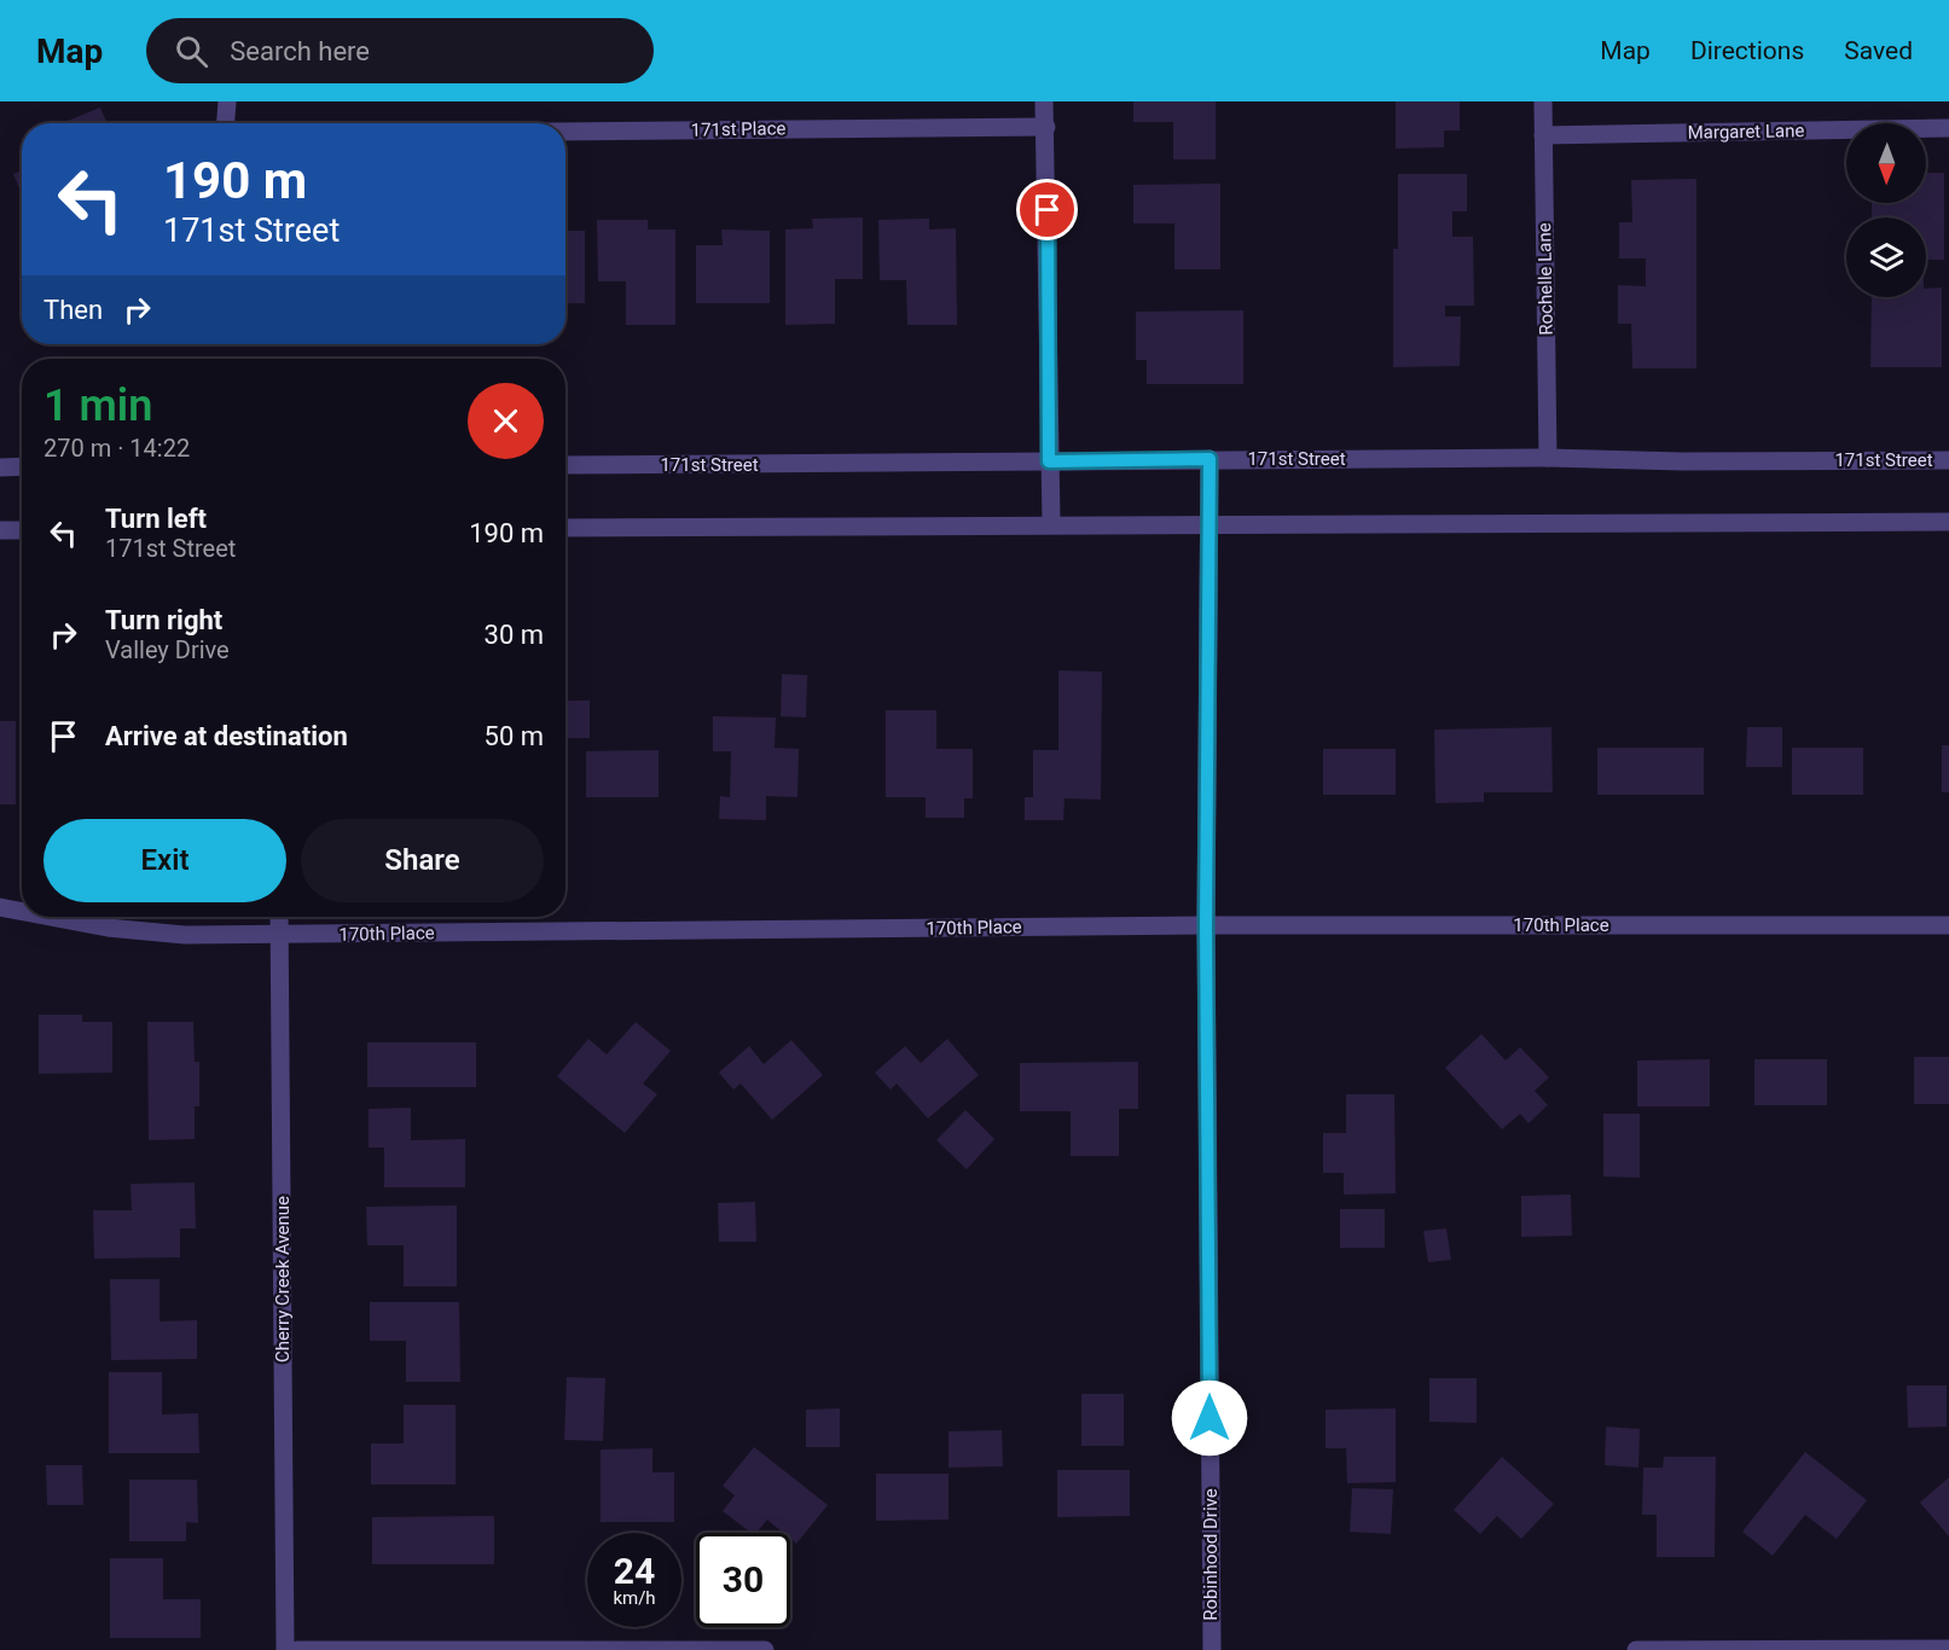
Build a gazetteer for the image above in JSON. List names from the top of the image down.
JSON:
{
  "streets": {
    "street": [
      "171st Place",
      "Margaret Lane",
      "Rochelle Lane",
      "171st Street",
      "170th Place",
      "Cherry Creek Avenue",
      "Robinhood Drive"
    ]
  },
  "crossings": [
    ["Margaret Lane", "Rochelle Lane"],
    ["Rochelle Lane", "171st Street"],
    ["171st Street", "Robinhood Drive"],
    ["170th Place", "Cherry Creek Avenue"],
    ["170th Place", "Robinhood Drive"]
  ],
  "north": "bottom",
  "page": {
    "header": "Map",
    "search": "Search here",
    "nav": ["Map", "Directions", "Saved"],
    "turn": ["190 m", "171st Street"],
    "then": "Then",
    "heading": ["1 min", "270 m · 14:22"],
    "list": [
      {
        "name": "Turn left",
        "note": "171st Street",
        "value": "190 m"
      },
      {
        "name": "Turn right",
        "note": "Valley Drive",
        "value": "30 m"
      },
      {
        "name": "Arrive at destination",
        "value": "50 m"
      }
    ],
    "buttons": ["Exit", "Share"],
    "speed": "24 km/h",
    "limit": "30"
  }
}
